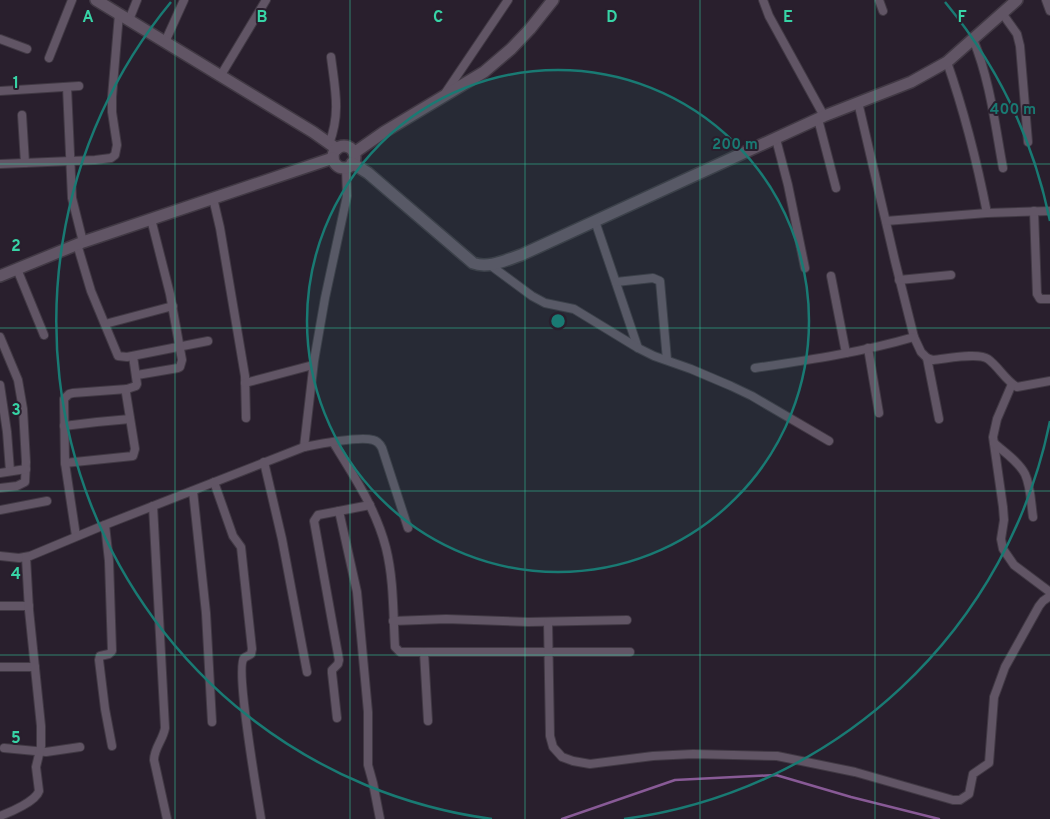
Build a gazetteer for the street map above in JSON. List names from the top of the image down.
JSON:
{
  "grid": {
    "columns": [
      "A",
      "B",
      "C",
      "D",
      "E",
      "F"
    ],
    "rows": [
      "1",
      "2",
      "3",
      "4",
      "5"
    ]
  },
  "rings": ["400 m", "200 m"]
}
